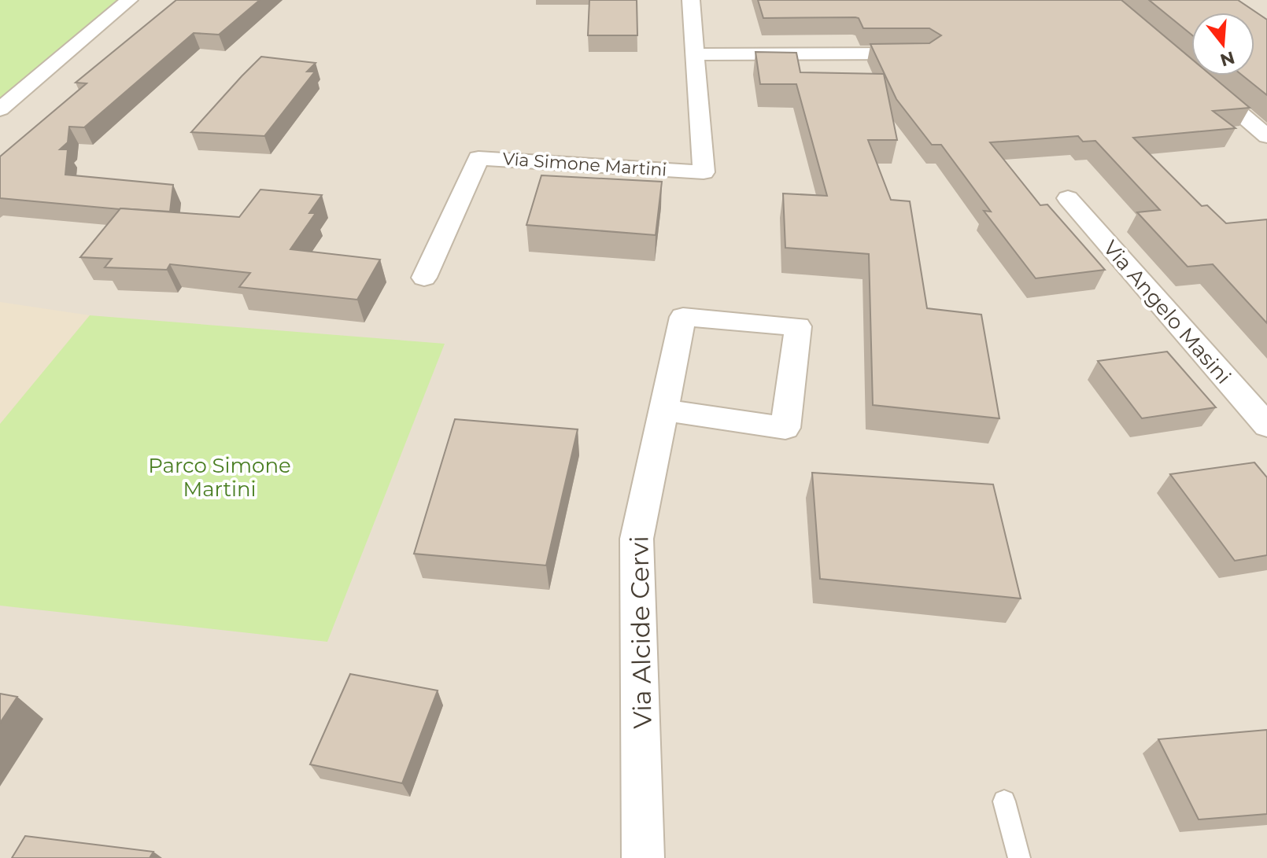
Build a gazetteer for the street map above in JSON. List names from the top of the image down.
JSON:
{
  "streets": {
    "street": ["Via Simone Martini", "Via Angelo Masini", "Via Alcide Cervi"]
  },
  "parks": ["Parco Simone Martini"],
  "north": "bottom"
}
